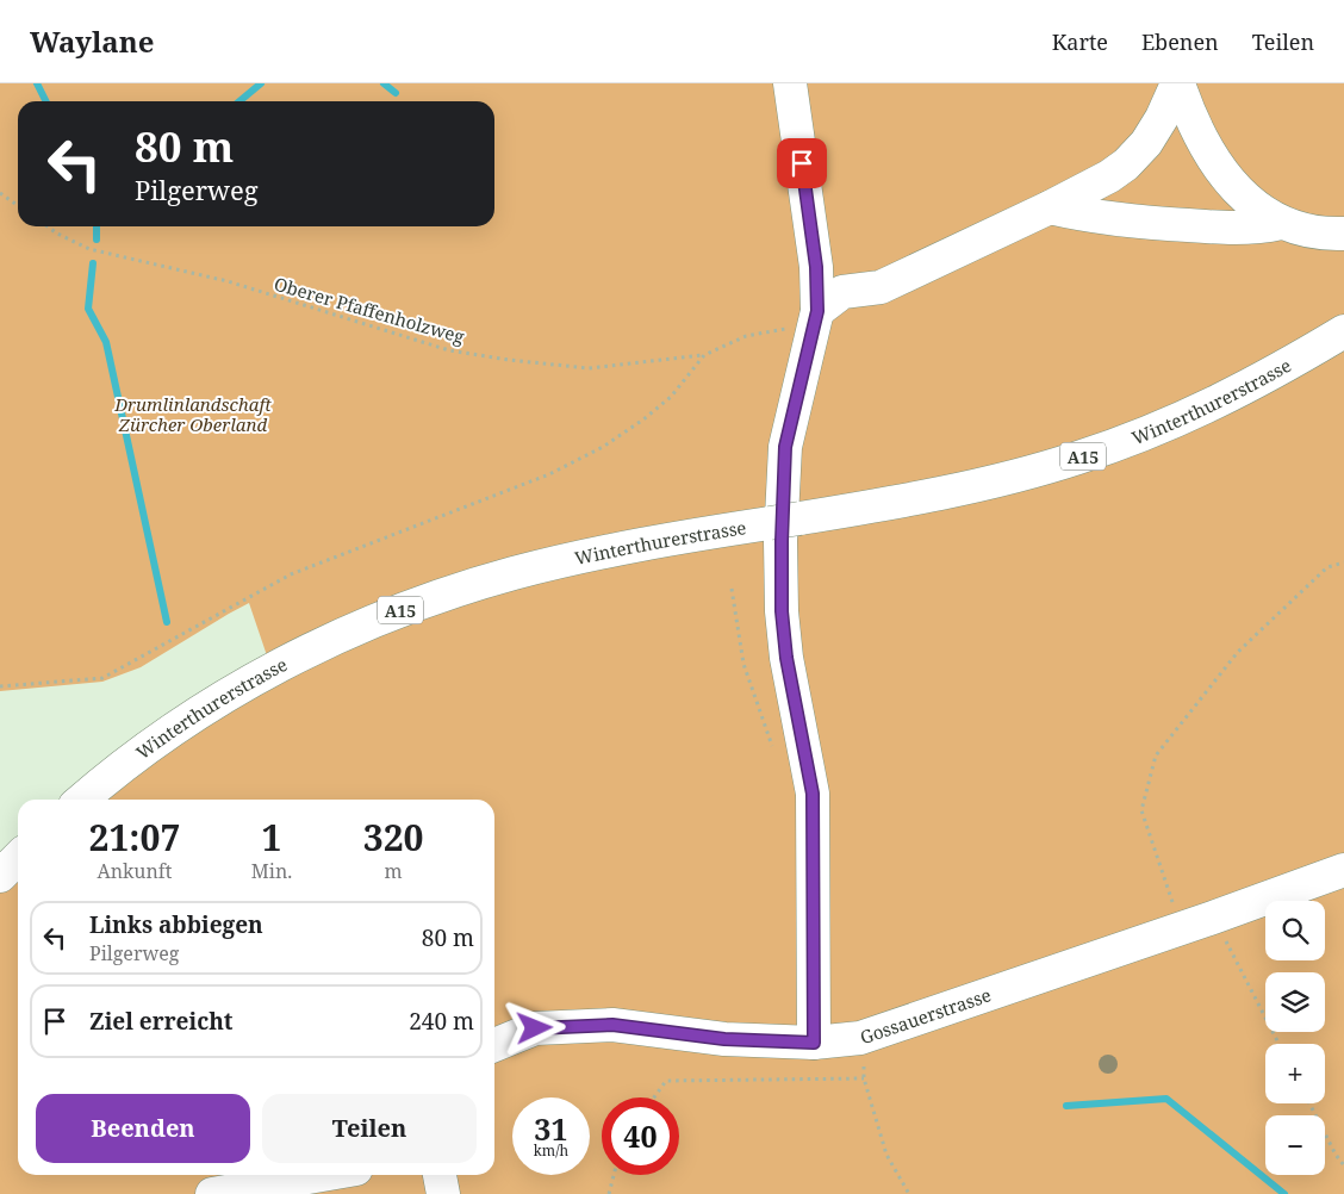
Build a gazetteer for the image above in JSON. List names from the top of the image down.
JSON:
{
  "streets": {
    "main road": ["Winterthurerstrasse", "A15", "Gossauerstrasse"],
    "path": ["Oberer Pfaffenholzweg"]
  },
  "parks": ["Drumlinlandschaft Zürcher Oberland"],
  "page": {
    "header": "Waylane",
    "nav": ["Karte", "Ebenen", "Teilen"],
    "turn": ["80 m", "Pilgerweg"],
    "eta": [
      "21:07",
      "Ankunft",
      "1",
      "Min.",
      "320",
      "m"
    ],
    "map_buttons": ["+", "−"],
    "list": [
      {
        "name": "Links abbiegen",
        "note": "Pilgerweg",
        "value": "80 m"
      },
      {
        "name": "Ziel erreicht",
        "value": "240 m"
      }
    ],
    "buttons": ["Beenden", "Teilen"],
    "speed": "31 km/h",
    "limit": "40"
  }
}
